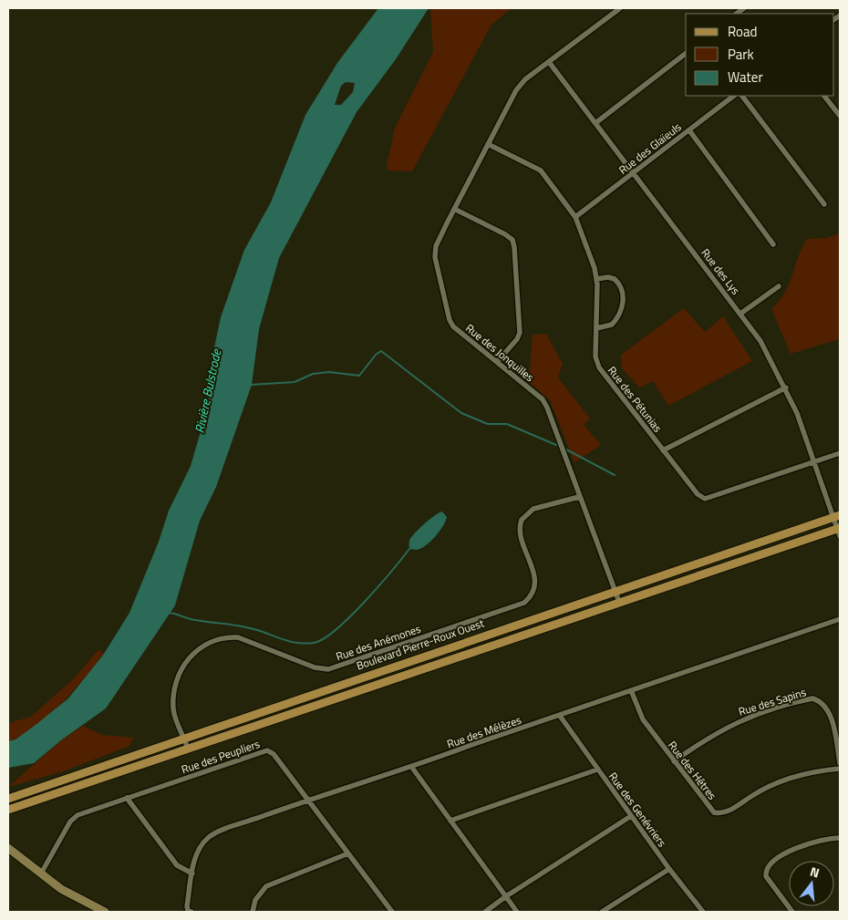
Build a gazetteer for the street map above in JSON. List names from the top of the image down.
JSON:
{
  "streets": {
    "main road": ["Boulevard Pierre-Roux Ouest"],
    "street": [
      "Rue des Glaïeuls",
      "Rue des Lys",
      "Rue des Jonquilles",
      "Rue des Pétunias",
      "Rue des Anémones",
      "Rue des Sapins",
      "Rue des Mélèzes",
      "Rue des Peupliers",
      "Rue des Hêtres",
      "Rue des Genévriers"
    ]
  },
  "crossings": [
    ["Rue des Glaïeuls", "Rue des Lys"],
    ["Rue des Glaïeuls", "Rue des Pétunias"],
    ["Rue des Lys", "Rue des Jonquilles"],
    ["Rue des Lys", "Rue des Pétunias"],
    ["Rue des Lys", "Boulevard Pierre-Roux Ouest"],
    ["Rue des Jonquilles", "Rue des Pétunias"],
    ["Rue des Jonquilles", "Rue des Anémones"],
    ["Rue des Jonquilles", "Boulevard Pierre-Roux Ouest"],
    ["Rue des Anémones", "Boulevard Pierre-Roux Ouest"],
    ["Rue des Sapins", "Rue des Hêtres"],
    ["Rue des Mélèzes", "Rue des Peupliers"],
    ["Rue des Mélèzes", "Rue des Hêtres"],
    ["Rue des Mélèzes", "Rue des Genévriers"]
  ],
  "water": ["Rivière Bulstrode"],
  "legend": ["Road", "Park", "Water"],
  "north": "top"
}
